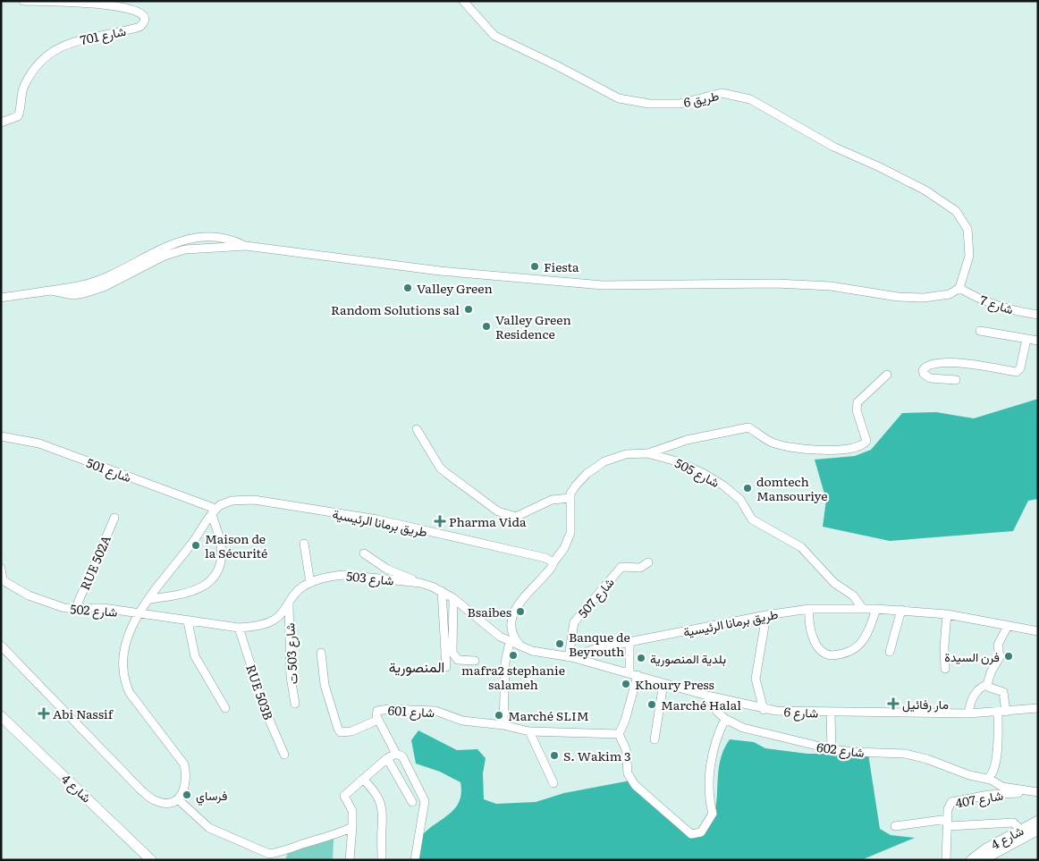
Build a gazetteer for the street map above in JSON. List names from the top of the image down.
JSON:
{
  "streets": {
    "main road": ["شارع 4"],
    "street": [
      "شارع 701",
      "طريق 6",
      "شارع 7",
      "شارع 501",
      "شارع 505",
      "طريق برمانا الرئيسية",
      "RUE 502A",
      "شارع 503",
      "شارع 507",
      "شارع 502",
      "شارع 503 ت",
      "RUE 503B",
      "شارع 601",
      "شارع 6",
      "شارع 602",
      "شارع 407"
    ]
  },
  "crossings": [
    ["طريق 6", "شارع 7"],
    ["شارع 501", "طريق برمانا الرئيسية"],
    ["شارع 505", "طريق برمانا الرئيسية"],
    ["طريق برمانا الرئيسية", "شارع 503"],
    ["طريق برمانا الرئيسية", "شارع 507"],
    ["طريق برمانا الرئيسية", "شارع 6"],
    ["RUE 502A", "شارع 502"],
    ["شارع 503", "شارع 502"],
    ["شارع 503", "شارع 503 ت"],
    ["شارع 503", "RUE 503B"],
    ["شارع 507", "شارع 6"],
    ["شارع 6", "شارع 602"],
    ["شارع 602", "شارع 407"]
  ],
  "districts": ["المنصورية"],
  "places": {
    "other": [
      "Fiesta",
      "Valley Green",
      "Random Solutions sal",
      "Valley Green Residence",
      "domtech Mansouriye",
      "Maison de la Sécurité",
      "Bsaibes",
      "Banque de Beyrouth",
      "mafra2 stephanie salameh",
      "فرن السيدة",
      "بلدية المنصورية",
      "Khoury Press",
      "Marché Halal",
      "Marché SLIM",
      "S. Wakim 3",
      "فرساي"
    ],
    "health": ["Pharma Vida", "مار رفائيل", "Abi Nassif"]
  }
}
